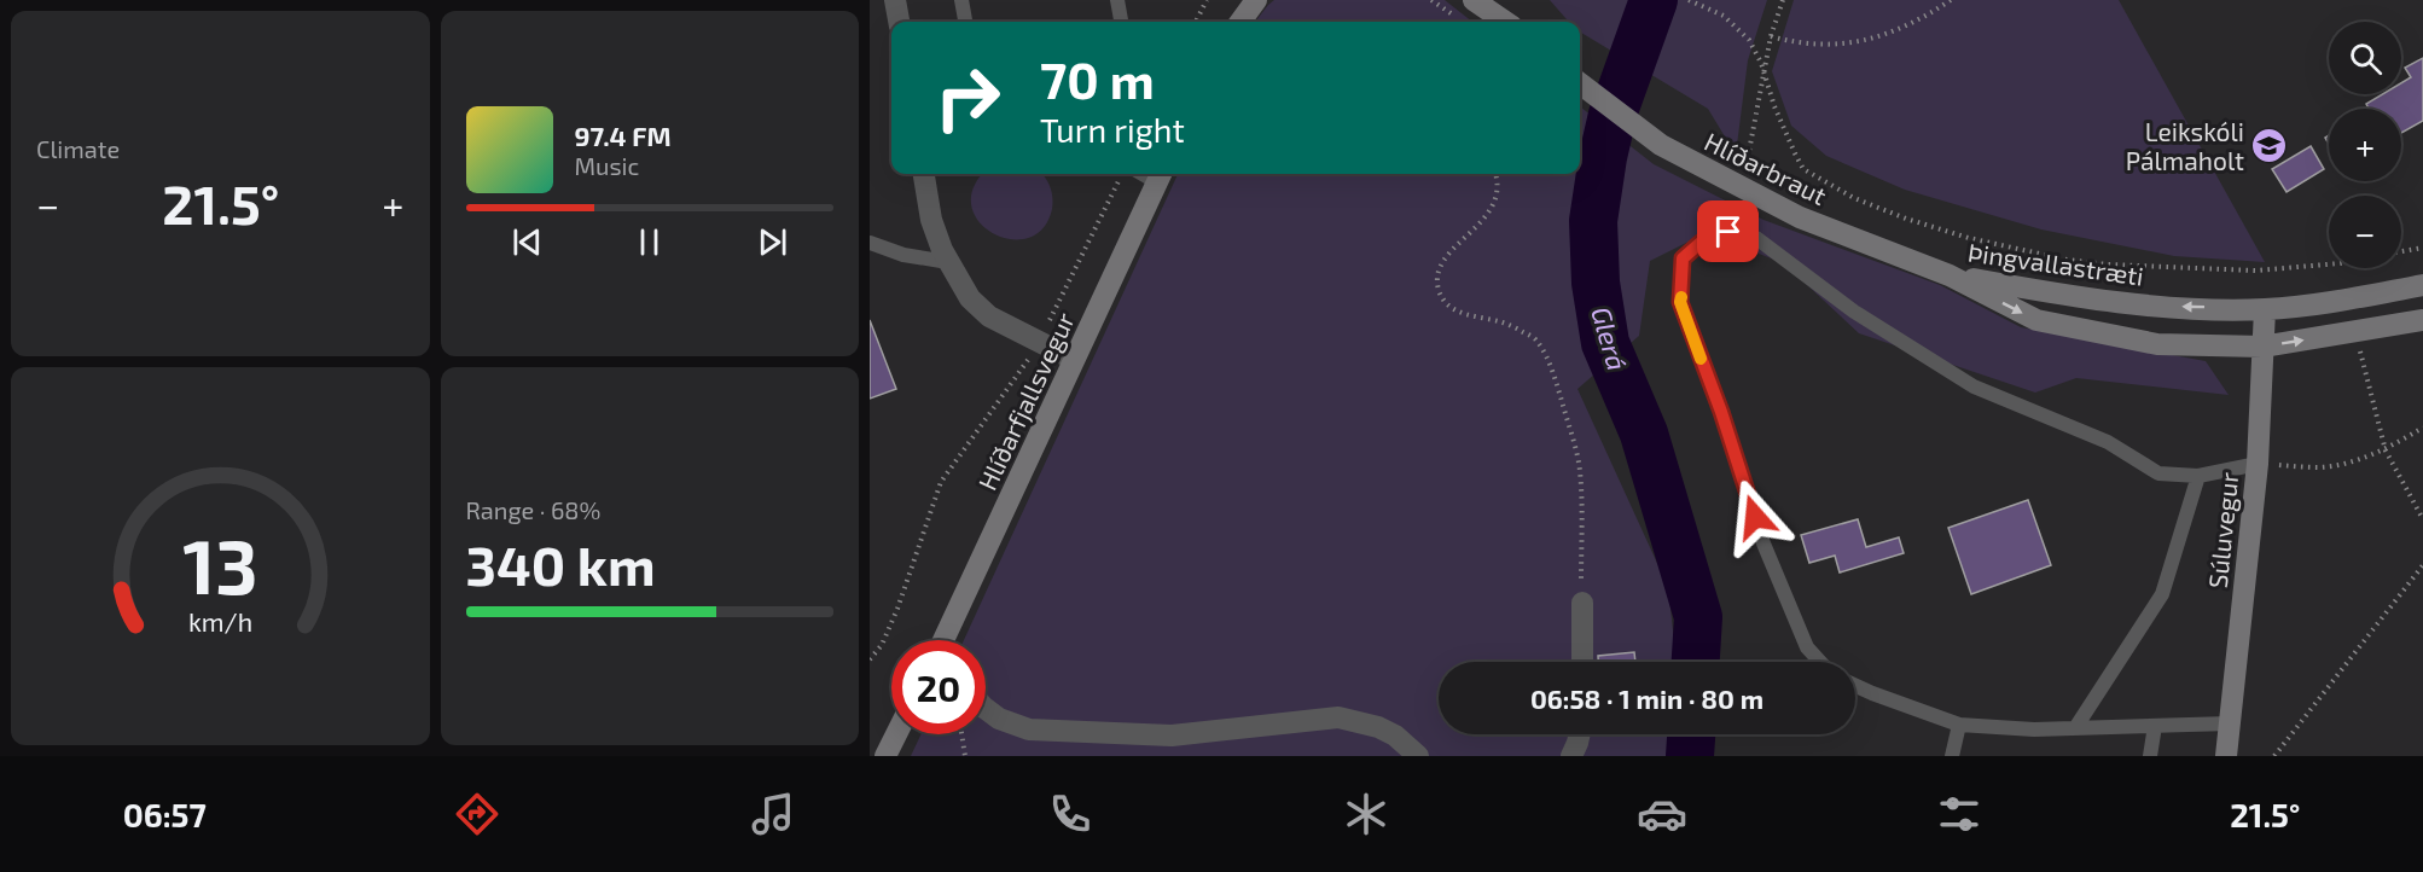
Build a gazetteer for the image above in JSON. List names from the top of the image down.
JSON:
{
  "streets": {
    "main road": [
      "Hlíðarbraut",
      "Þingvallastræti",
      "Hlíðarfjallsvegur",
      "Súluvegur"
    ]
  },
  "crossings": [
    ["Hlíðarbraut", "Þingvallastræti"],
    ["Þingvallastræti", "Súluvegur"]
  ],
  "water": ["Glerá"],
  "places": {
    "school or university": ["Leikskóli Pálmaholt"]
  },
  "page": {
    "tile": [
      "Climate",
      ["Range · 68%", "340 km"]
    ],
    "map_buttons": ["+", "−"],
    "turn": ["70 m", "Turn right"],
    "song": ["97.4 FM", "Music"],
    "heat": ["−", "21.5°", "+"],
    "limit": "20",
    "trip": "06:58 · 1 min · 80 m",
    "tabs": ["06:57", "21.5°"],
    "gauge": ["13", "km/h"]
  }
}
